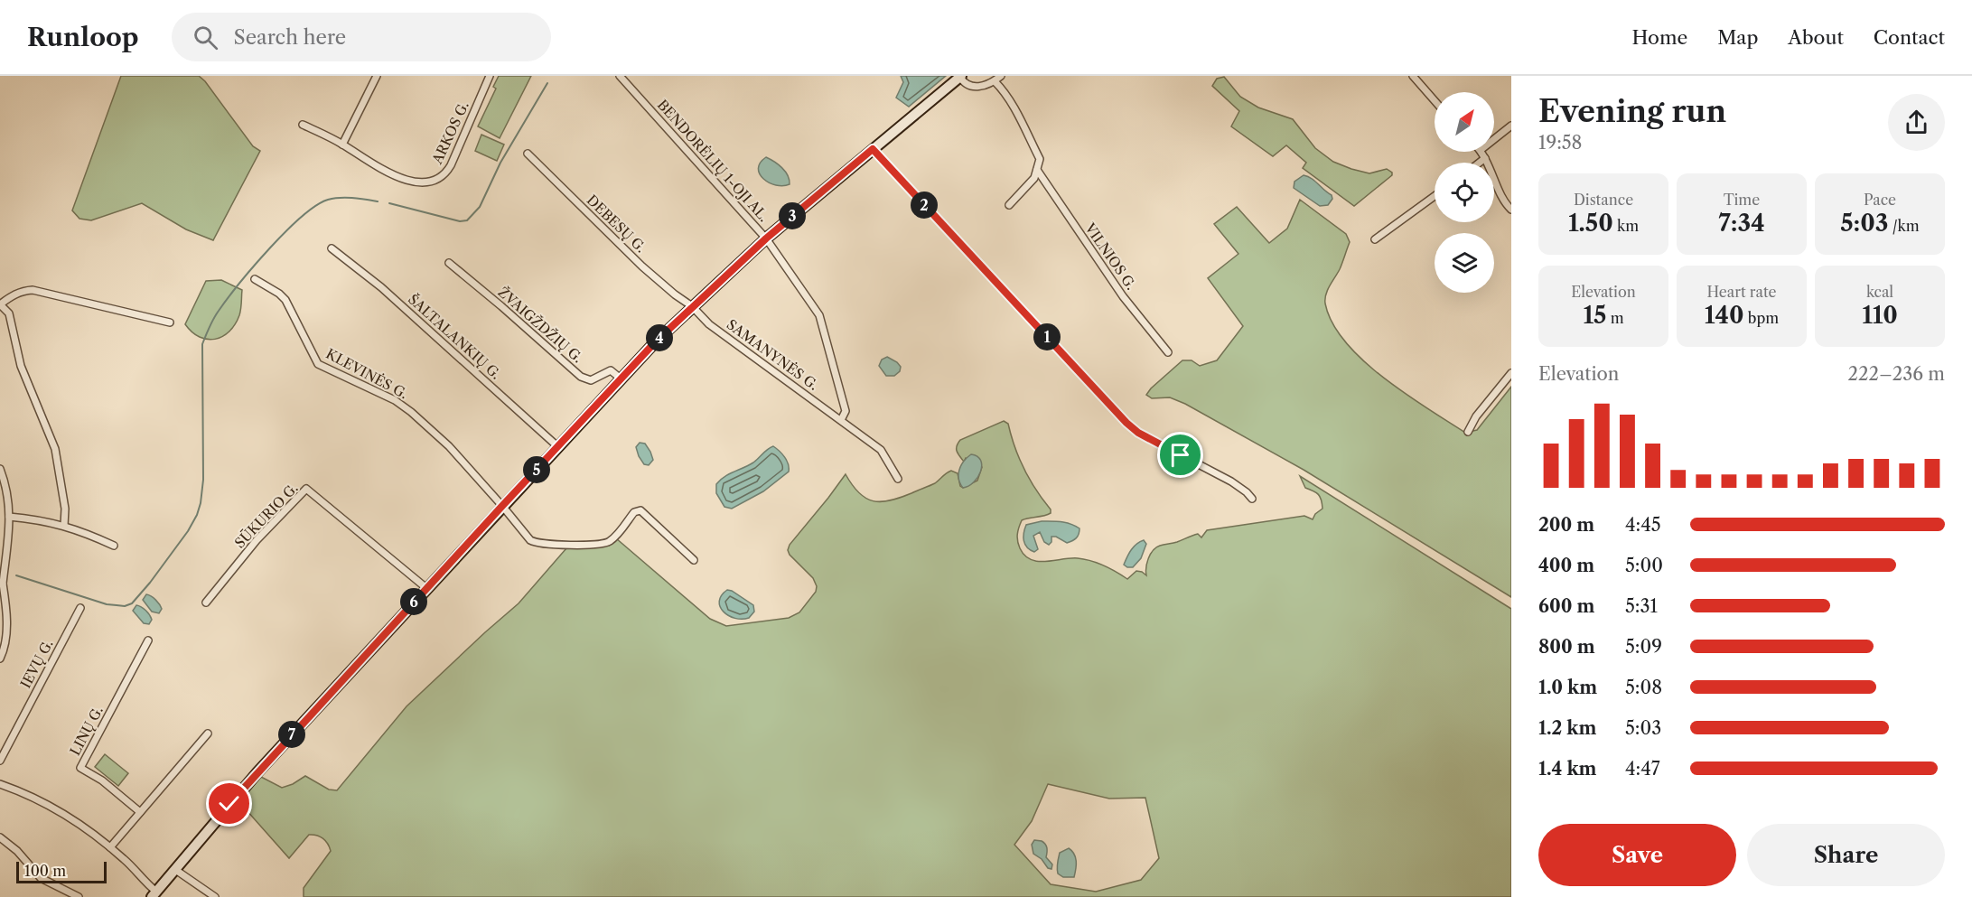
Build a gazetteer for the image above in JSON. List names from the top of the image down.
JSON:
{
  "streets": {
    "street": [
      "ARKOS G.",
      "BENDORĖLIŲ 1-OJI AL.",
      "DEBESŲ G.",
      "VILNIOS G.",
      "ŽVAIGŽDŽIŲ G.",
      "ŠALTALANKIŲ G.",
      "SAMANYNĖS G.",
      "KLEVINĖS G.",
      "SŪKURIO G.",
      "IEVŲ G.",
      "LINŲ G."
    ]
  },
  "crossings": [
    ["BENDORĖLIŲ 1-OJI AL.", "SAMANYNĖS G."],
    ["DEBESŲ G.", "SAMANYNĖS G."]
  ],
  "scale_bar": "100 m",
  "north": "top right",
  "page": {
    "header": "Runloop",
    "search": "Search here",
    "nav": [
      "Home",
      "Map",
      "About",
      "Contact"
    ],
    "heading": ["Evening run", "19:58"],
    "stats": [
      ["Distance", "1.50 km"],
      ["Time", "7:34"],
      ["Pace", "5:03 /km"],
      ["Elevation", "15 m"],
      ["Heart rate", "140 bpm"],
      ["kcal", "110"]
    ],
    "pins": [
      "2",
      "3",
      "1",
      "4",
      "5",
      "6",
      "7"
    ],
    "chart": ["Elevation", "222–236 m"],
    "list": [
      {
        "name": "200 m",
        "note": "4:45"
      },
      {
        "name": "400 m",
        "note": "5:00"
      },
      {
        "name": "600 m",
        "note": "5:31"
      },
      {
        "name": "800 m",
        "note": "5:09"
      },
      {
        "name": "1.0 km",
        "note": "5:08"
      },
      {
        "name": "1.2 km",
        "note": "5:03"
      },
      {
        "name": "1.4 km",
        "note": "4:47"
      }
    ],
    "buttons": ["Save", "Share"],
    "scale": "100 m"
  }
}
